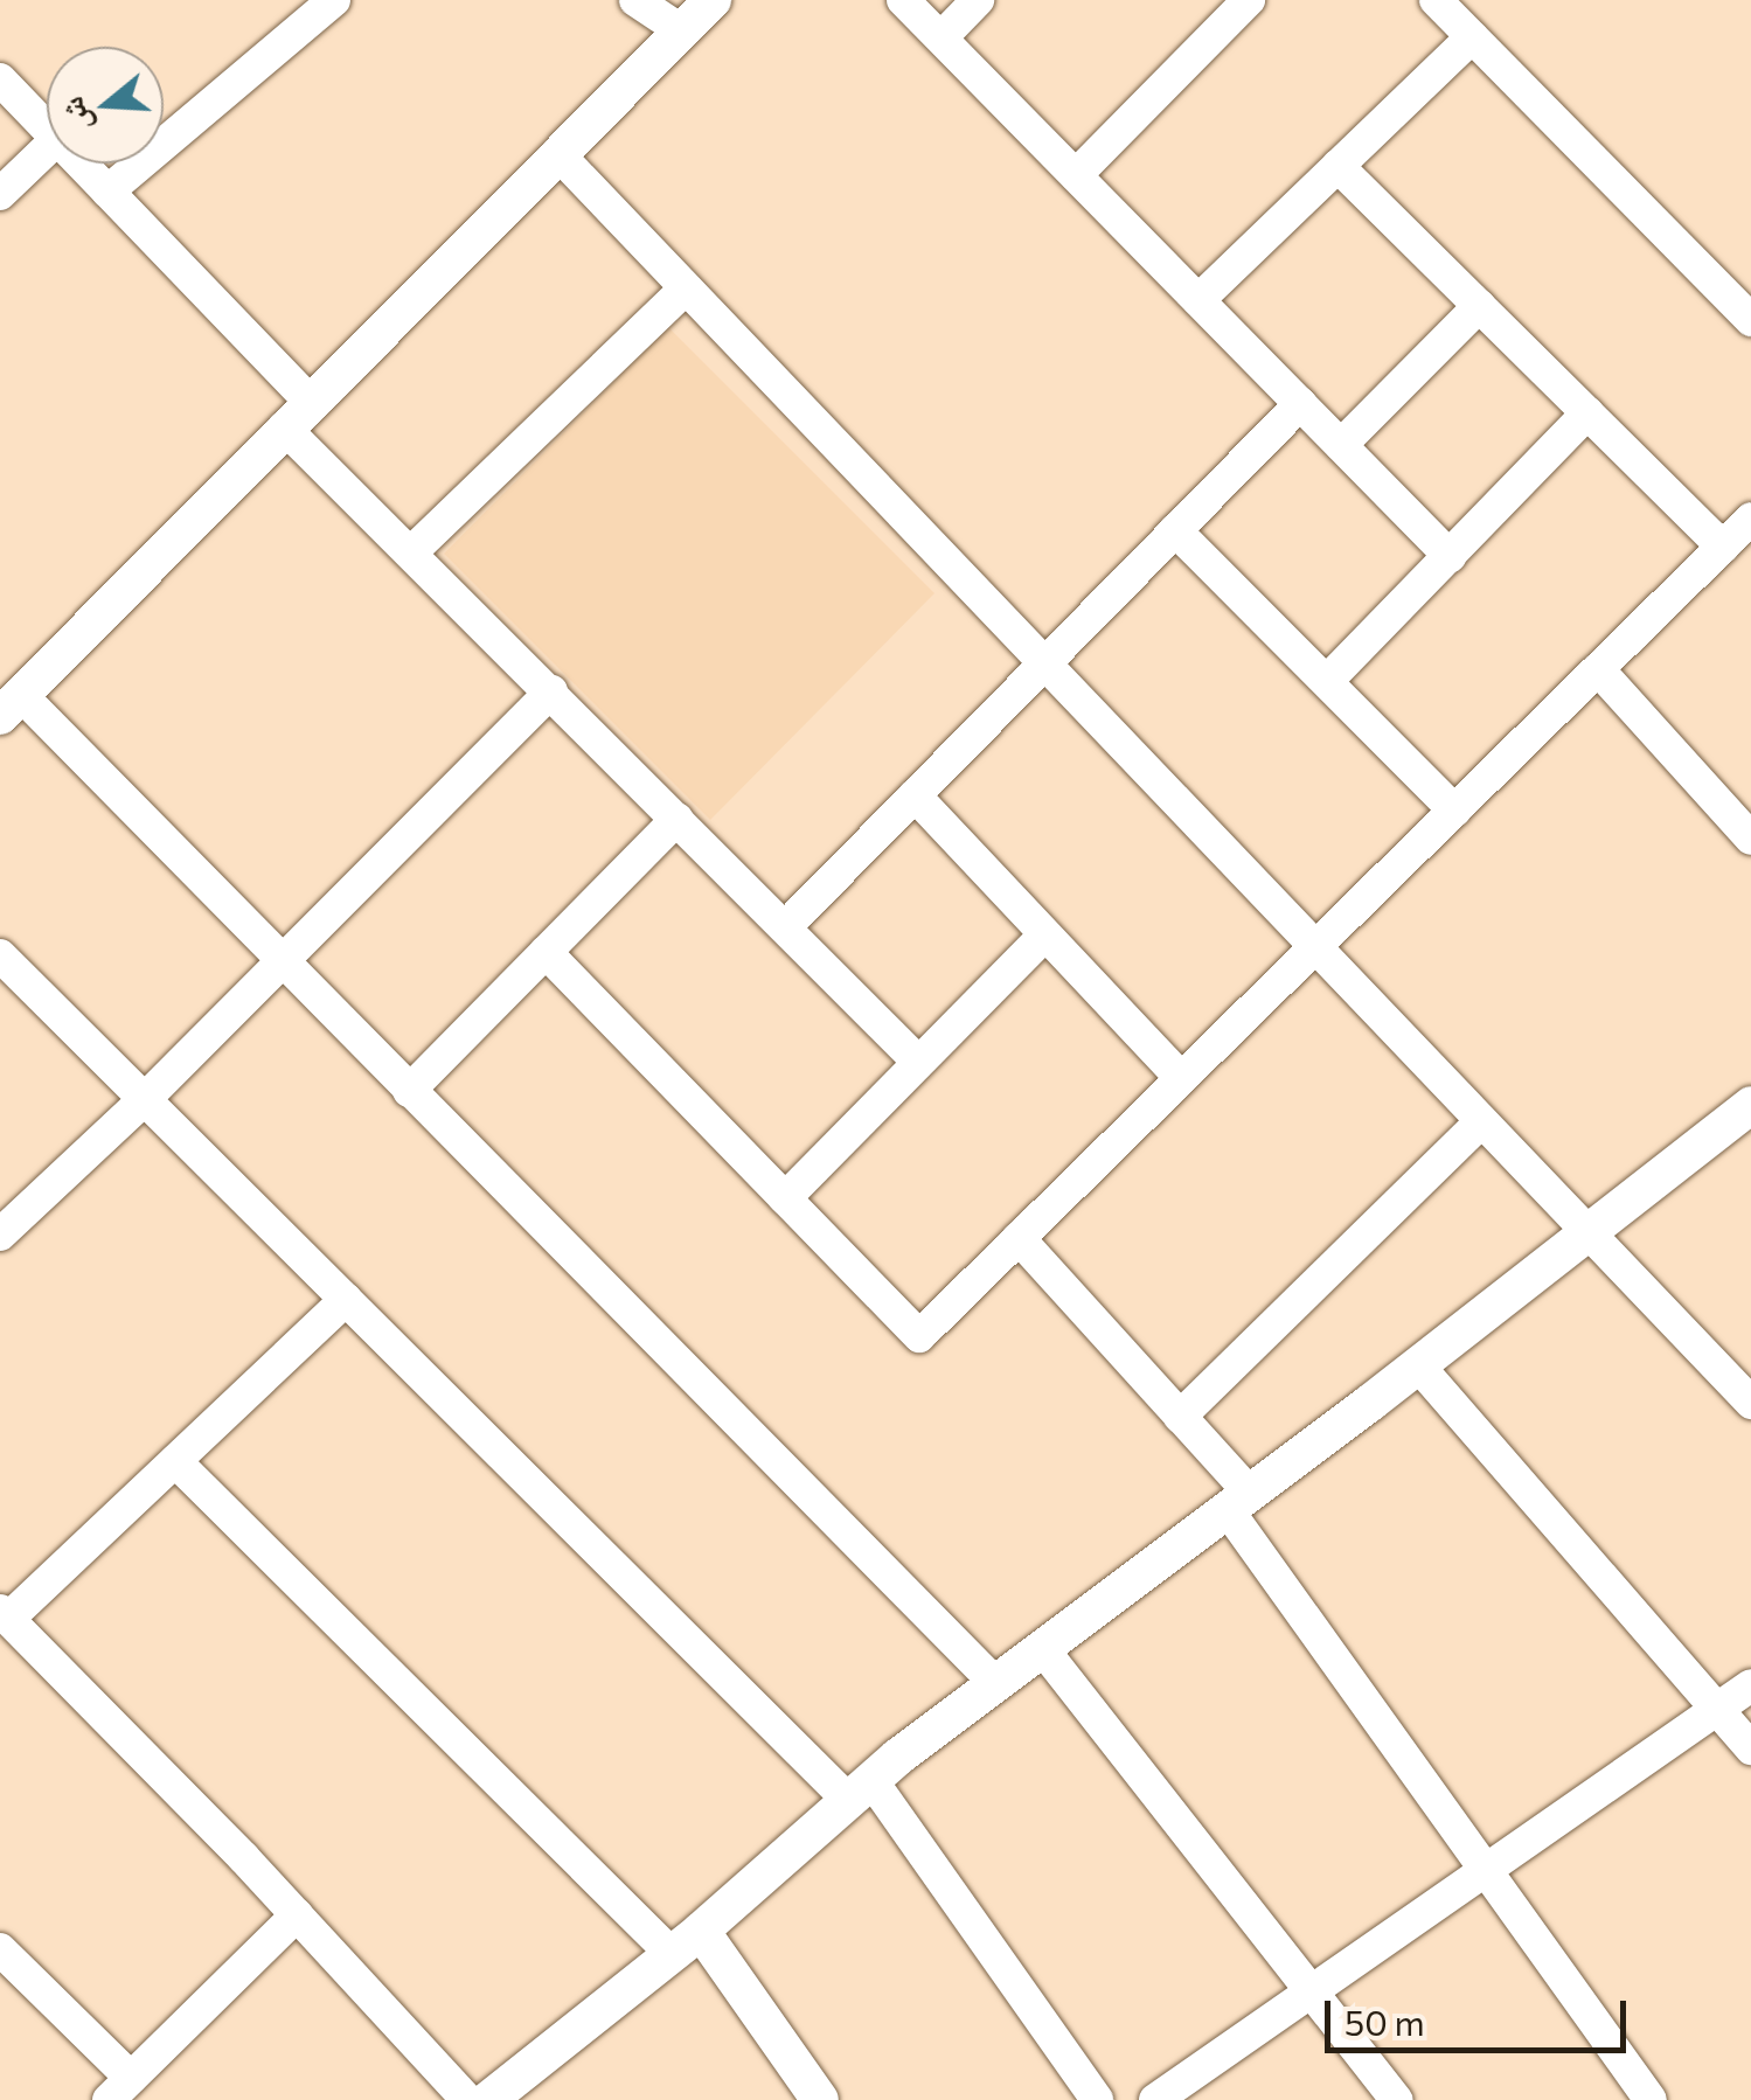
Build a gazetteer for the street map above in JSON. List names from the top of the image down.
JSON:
{
  "scale_bar": "50 m",
  "north": "left"
}
